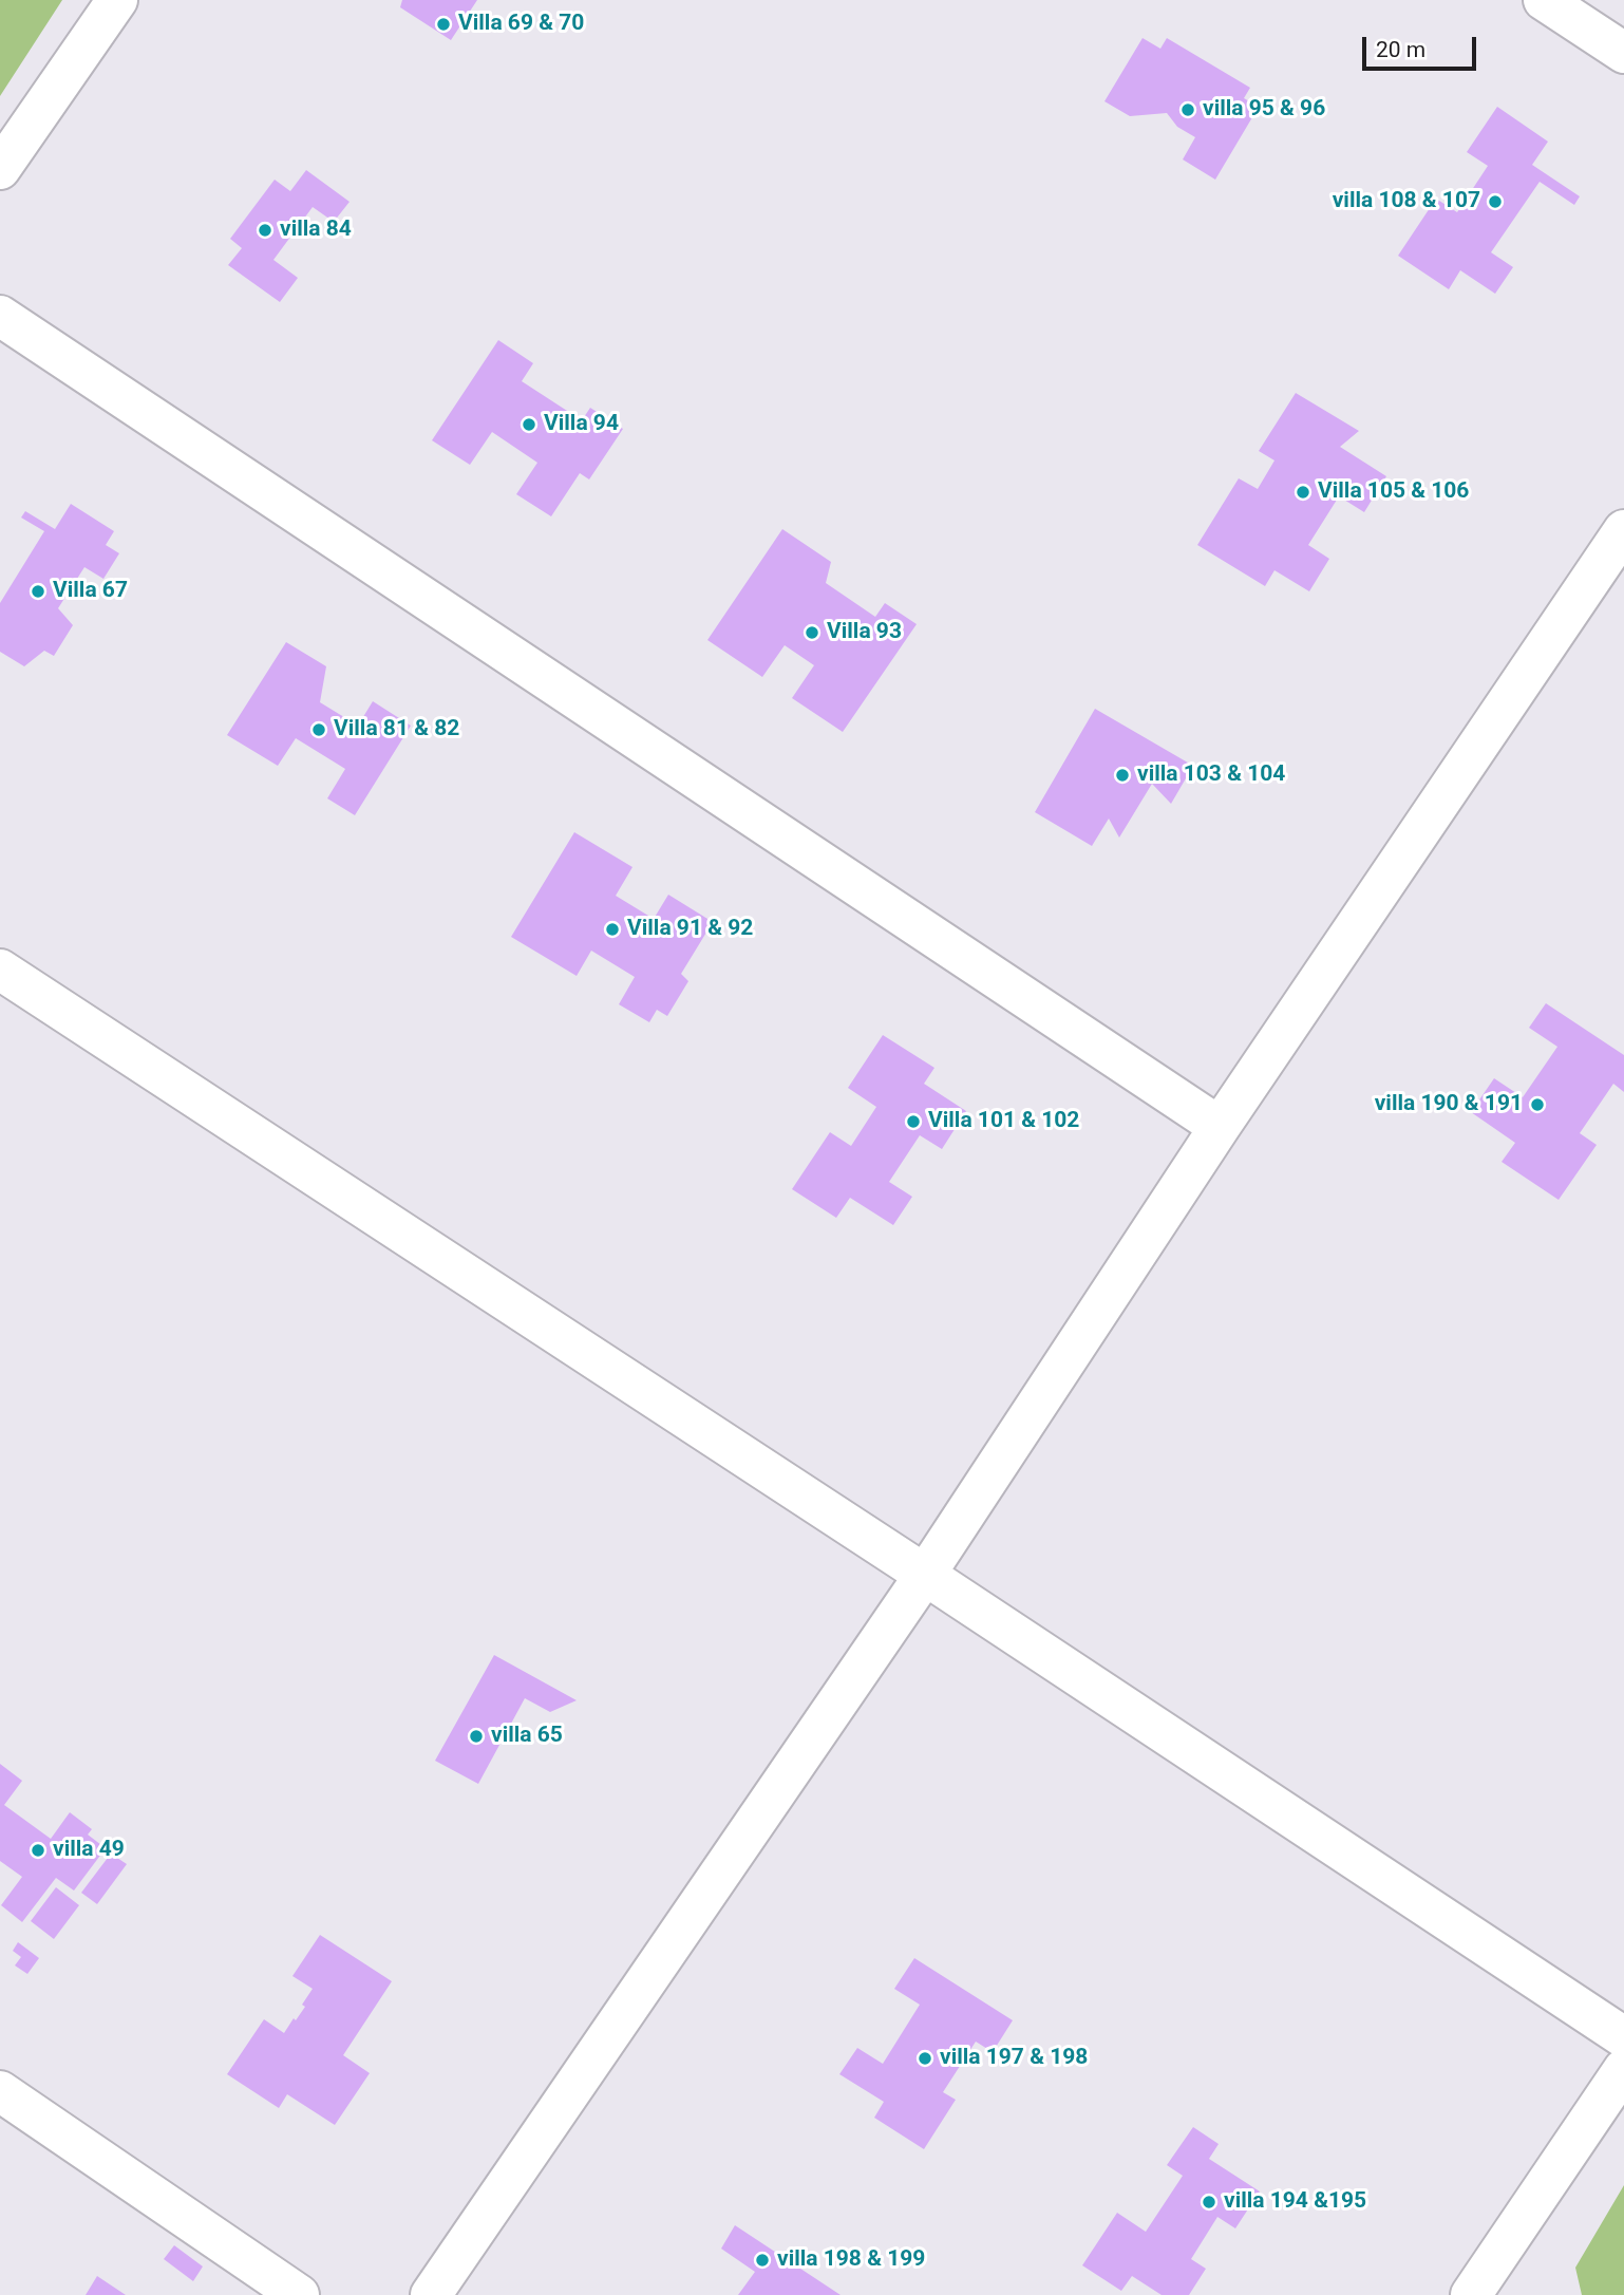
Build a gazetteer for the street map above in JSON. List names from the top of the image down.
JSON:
{
  "places": [
    "Villa 69 & 70",
    "villa 95 & 96",
    "villa 108 & 107",
    "villa 84",
    "Villa 94",
    "Villa 105 & 106",
    "Villa 67",
    "Villa 93",
    "Villa 81 & 82",
    "villa 103 & 104",
    "Villa 91 & 92",
    "villa 190 & 191",
    "Villa 101 & 102",
    "villa 65",
    "villa 49",
    "villa 197 & 198",
    "villa 194 &195",
    "villa 198 & 199"
  ],
  "scale_bar": "20 m"
}
